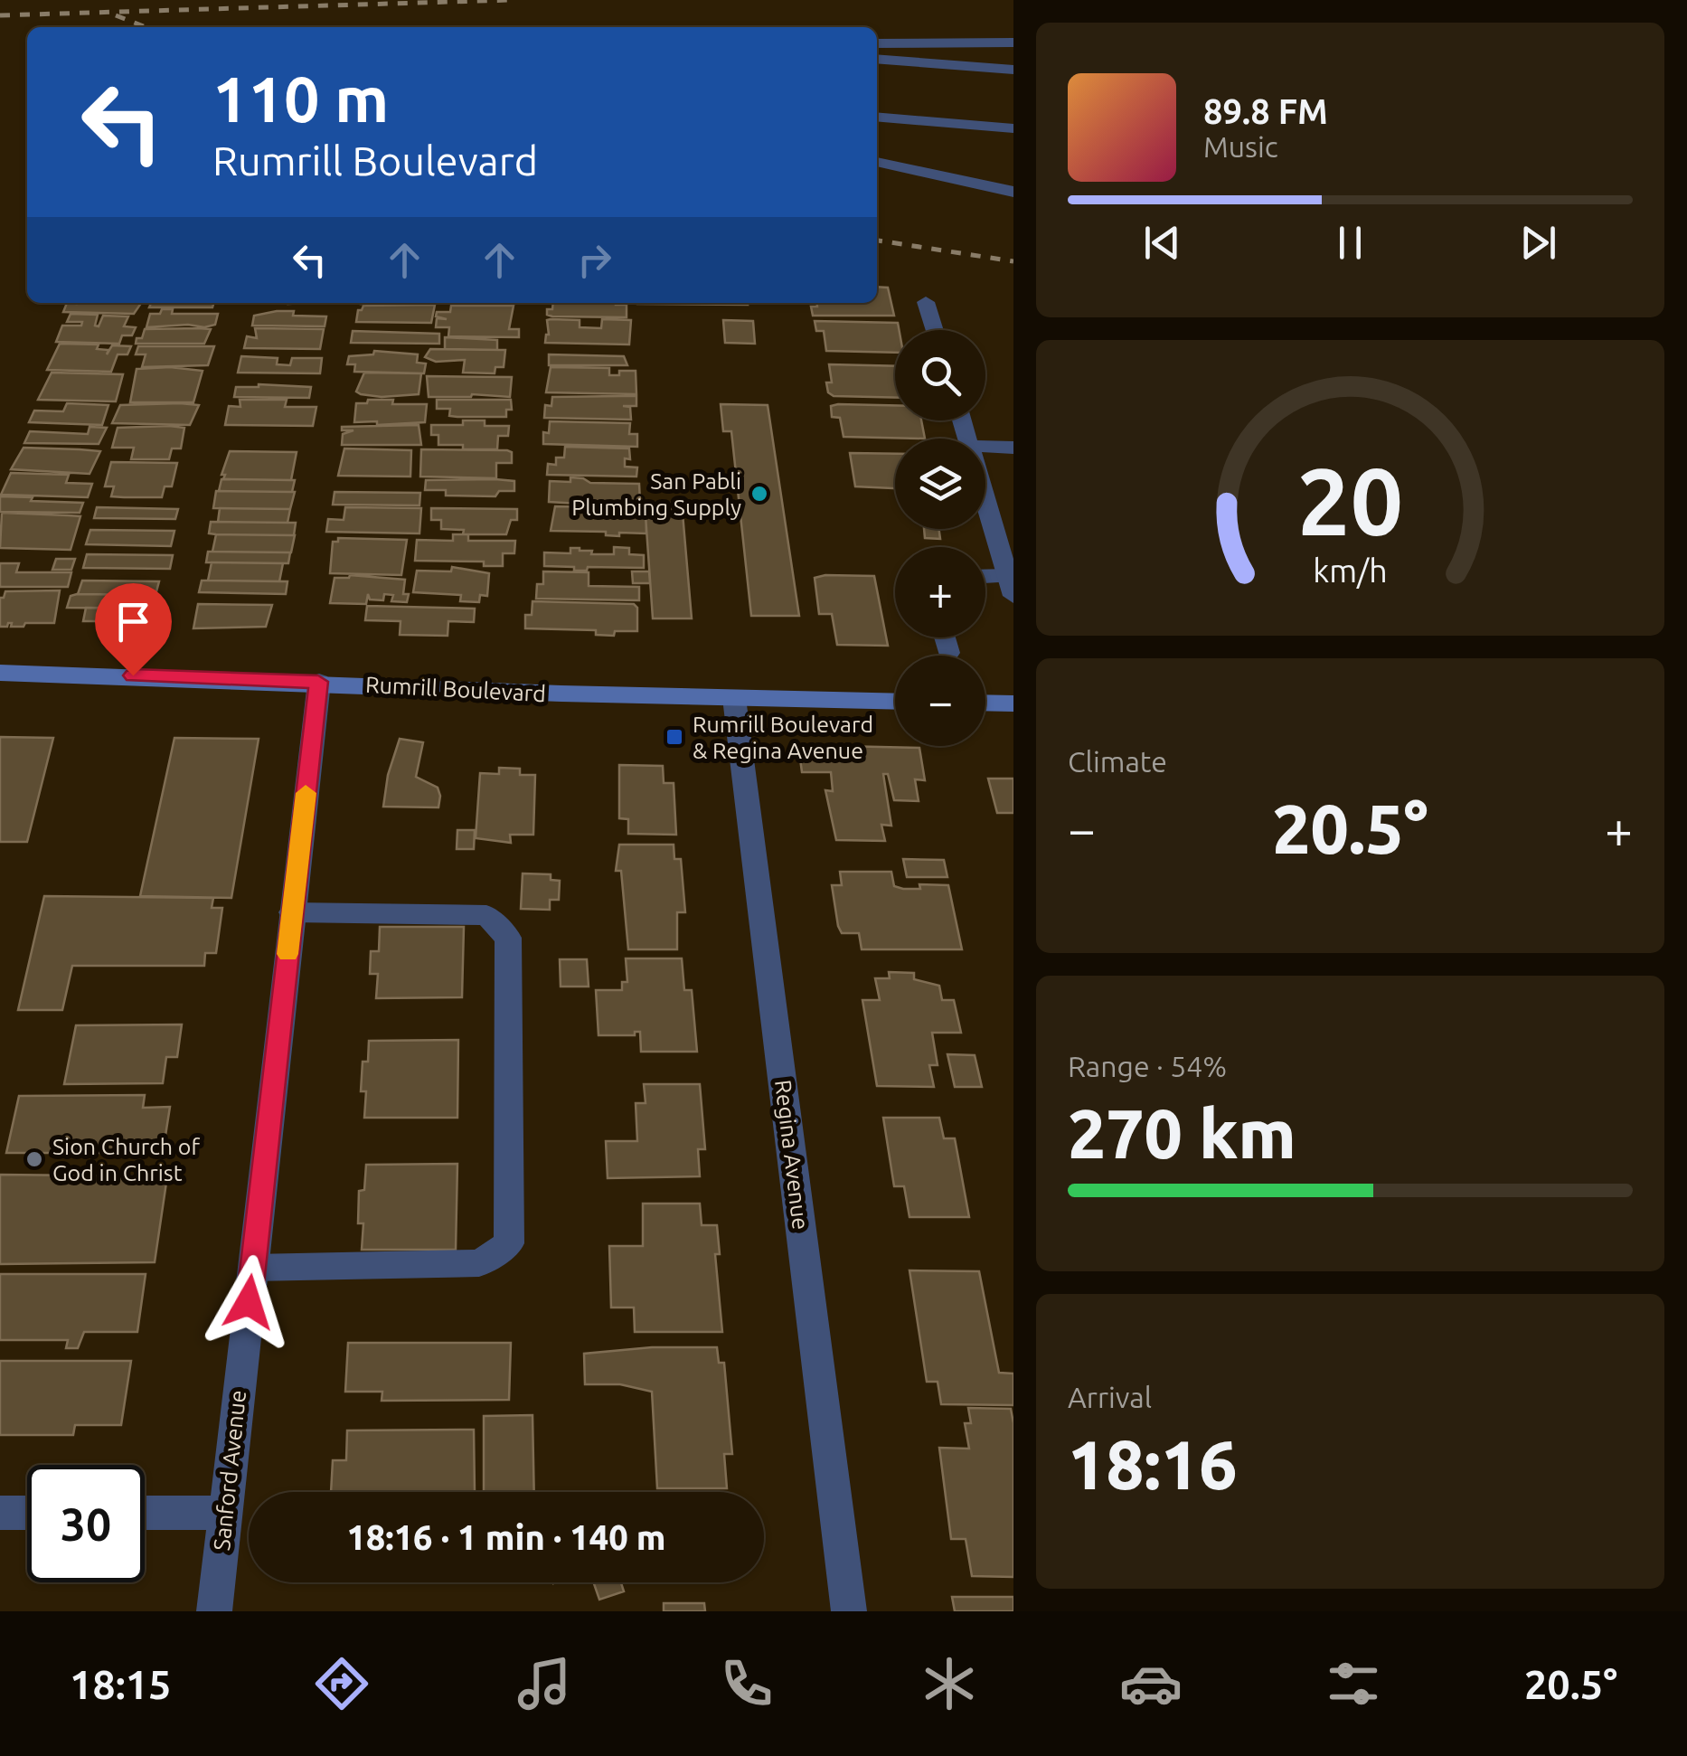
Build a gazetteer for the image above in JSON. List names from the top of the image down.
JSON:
{
  "streets": {
    "main road": ["Rumrill Boulevard"],
    "street": ["Regina Avenue", "Sanford Avenue"]
  },
  "crossings": [
    ["Rumrill Boulevard", "Regina Avenue"],
    ["Rumrill Boulevard", "Sanford Avenue"]
  ],
  "places": {
    "other": ["San Pabli Plumbing Supply", "Sion Church of God in Christ"],
    "transit": ["Rumrill Boulevard & Regina Avenue"]
  },
  "page": {
    "turn": ["110 m", "Rumrill Boulevard"],
    "song": ["89.8 FM", "Music"],
    "map_buttons": ["+", "−"],
    "tile": [
      "Climate",
      ["Range · 54%", "270 km"],
      ["Arrival", "18:16"]
    ],
    "heat": ["−", "20.5°", "+"],
    "limit": "30",
    "trip": "18:16 · 1 min · 140 m",
    "tabs": ["18:15", "20.5°"],
    "gauge": ["20", "km/h"]
  }
}
